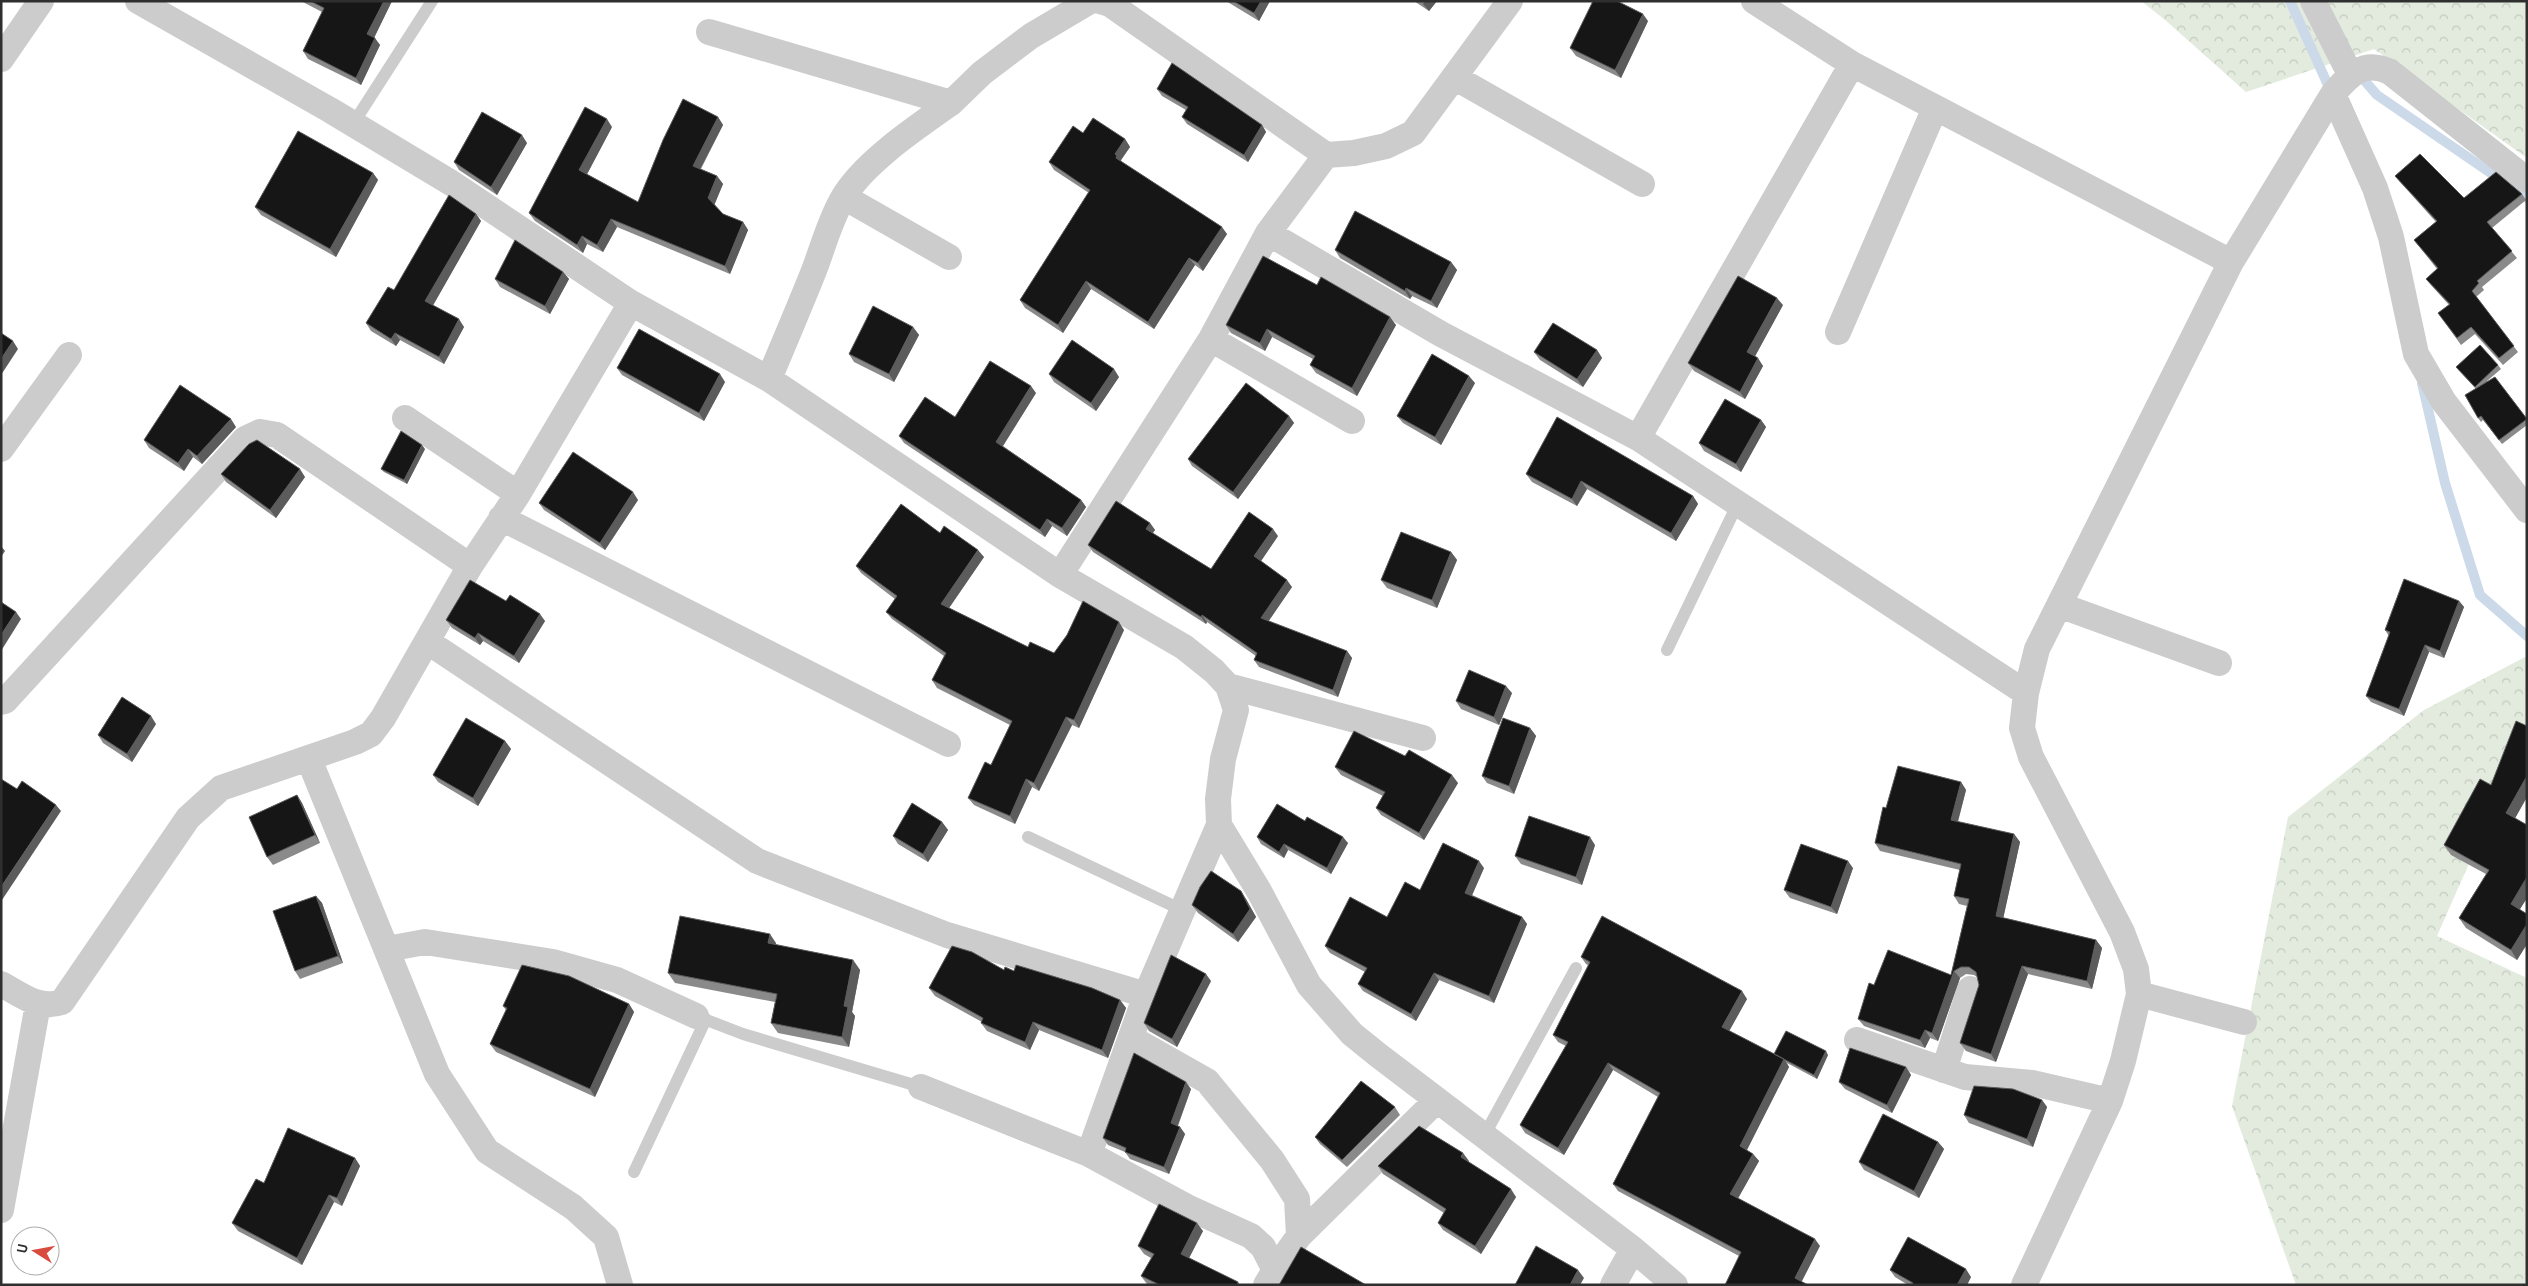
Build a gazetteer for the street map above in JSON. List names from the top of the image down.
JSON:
{
  "north": "left"
}
